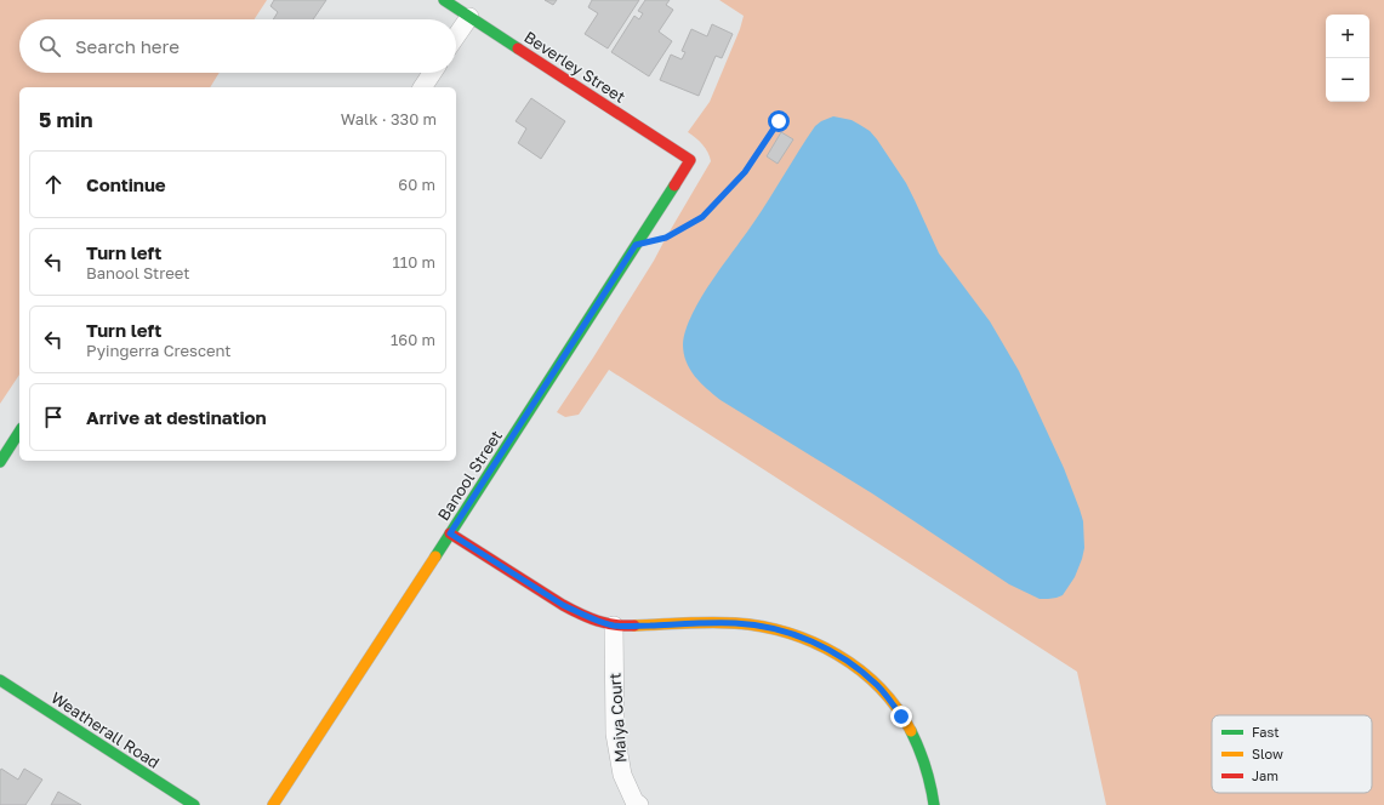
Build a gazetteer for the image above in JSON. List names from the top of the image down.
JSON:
{
  "streets": {
    "street": [
      "Beverley Street",
      "Banool Street",
      "Maiya Court",
      "Weatherall Road"
    ]
  },
  "crossings": [
    ["Beverley Street", "Banool Street"]
  ],
  "legend": ["Fast", "Slow", "Jam"],
  "page": {
    "map_buttons": ["+", "−"],
    "search": "Search here",
    "heading": ["5 min", "Walk · 330 m"],
    "list": [
      ["Continue", "60 m"],
      ["Turn left", "Banool Street", "110 m"],
      ["Turn left", "Pyingerra Crescent", "160 m"],
      "Arrive at destination"
    ]
  }
}
